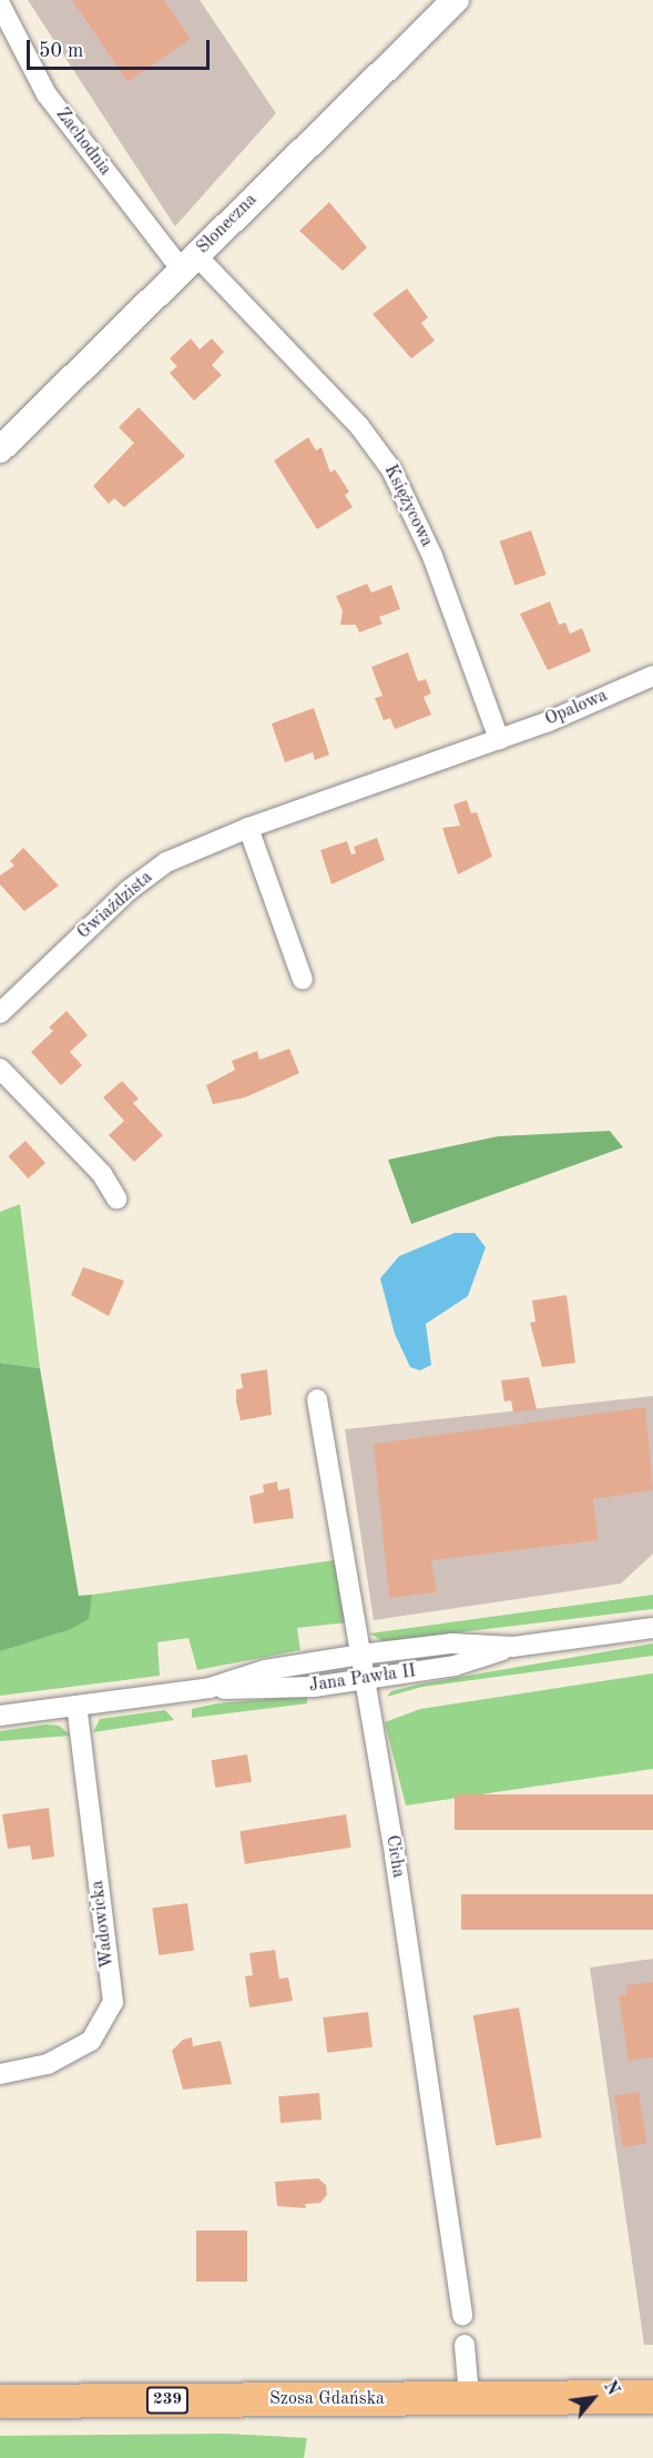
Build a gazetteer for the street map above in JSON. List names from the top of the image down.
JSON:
{
  "streets": {
    "main road": ["Szosa Gdańska", "239"],
    "street": [
      "Zachodnia",
      "Słoneczna",
      "Księżycowa",
      "Opalowa",
      "Gwiaździsta",
      "Jana Pawła II",
      "Cicha",
      "Wadowicka"
    ]
  },
  "crossings": [
    ["Zachodnia", "Słoneczna"],
    ["Zachodnia", "Księżycowa"],
    ["Słoneczna", "Księżycowa"],
    ["Księżycowa", "Opalowa"],
    ["Księżycowa", "Gwiaździsta"],
    ["Opalowa", "Gwiaździsta"],
    ["Jana Pawła II", "Cicha"],
    ["Jana Pawła II", "Wadowicka"]
  ],
  "scale_bar": "50 m",
  "north": "top right"
}
